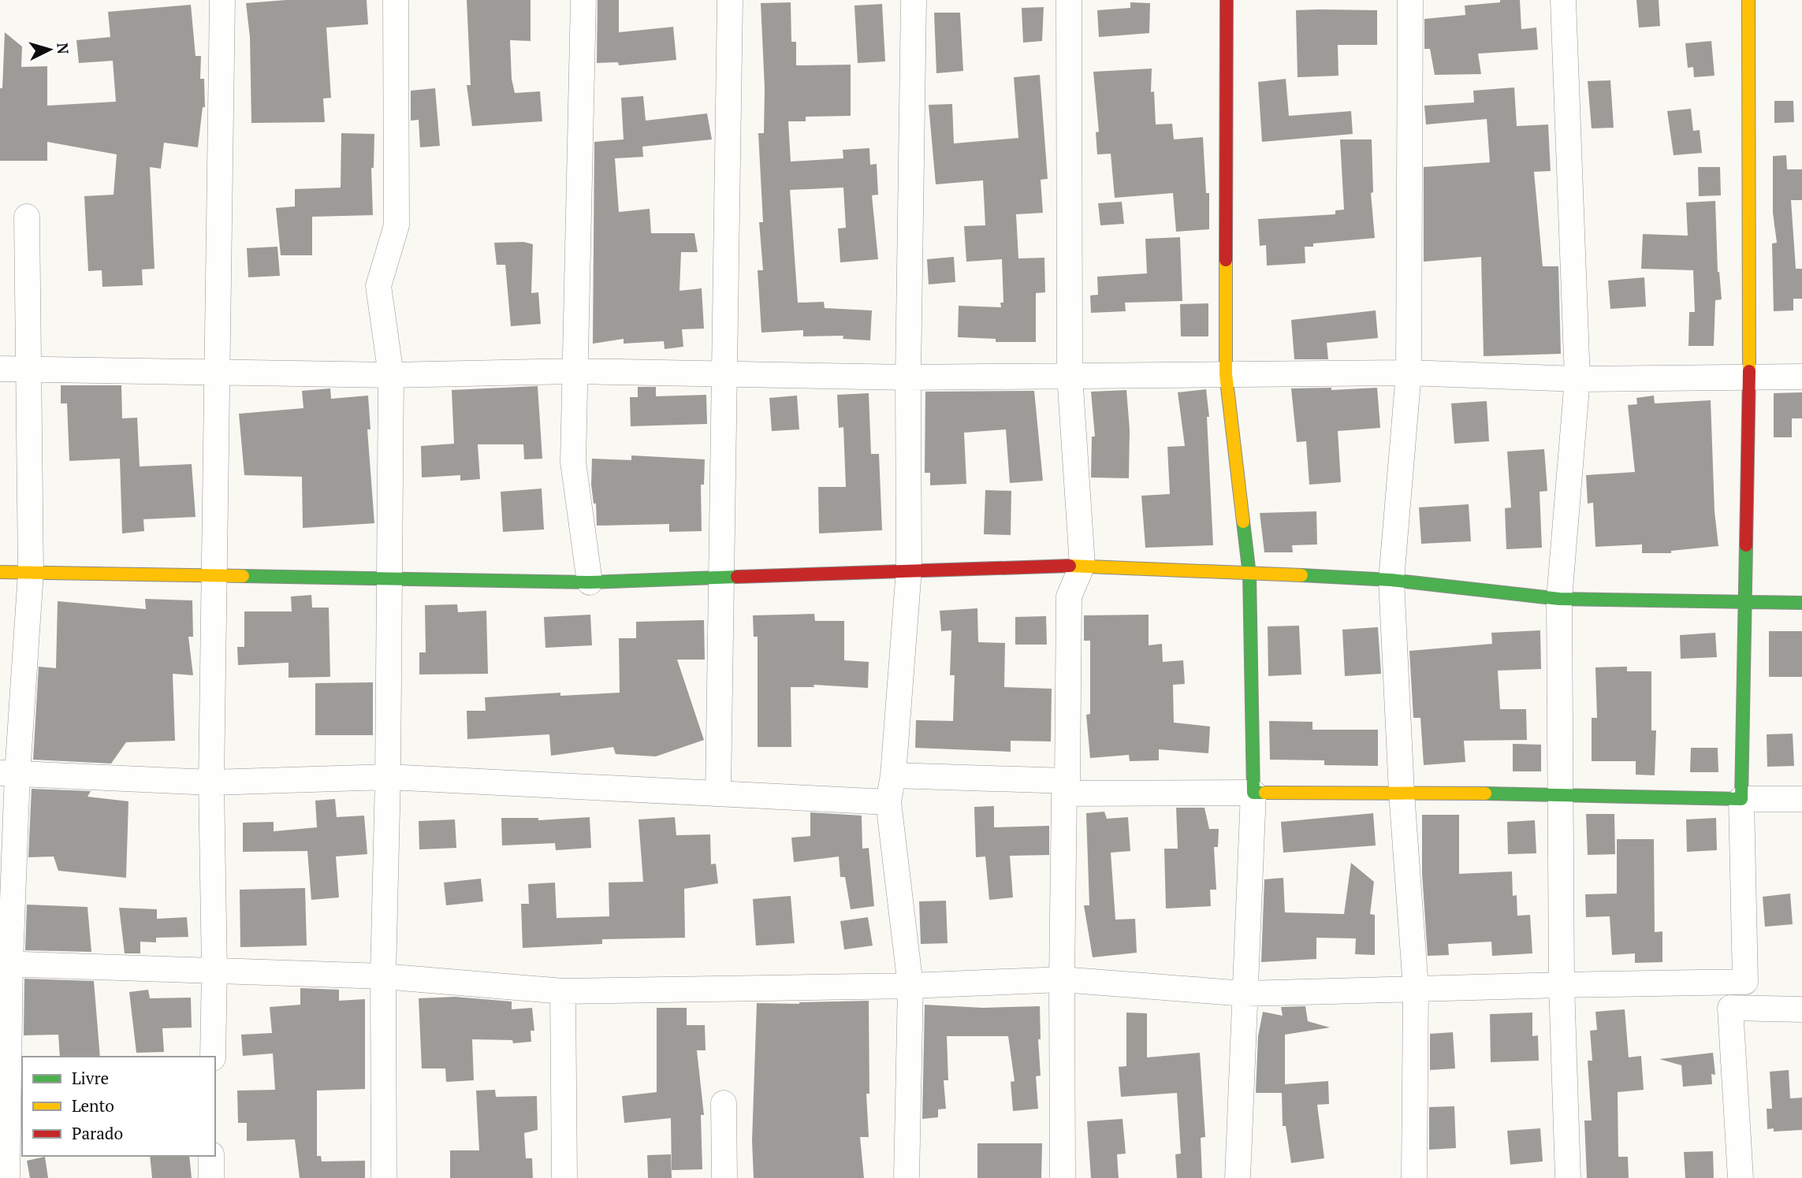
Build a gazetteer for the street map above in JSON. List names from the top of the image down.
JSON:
{
  "legend": ["Livre", "Lento", "Parado"],
  "north": "right"
}
